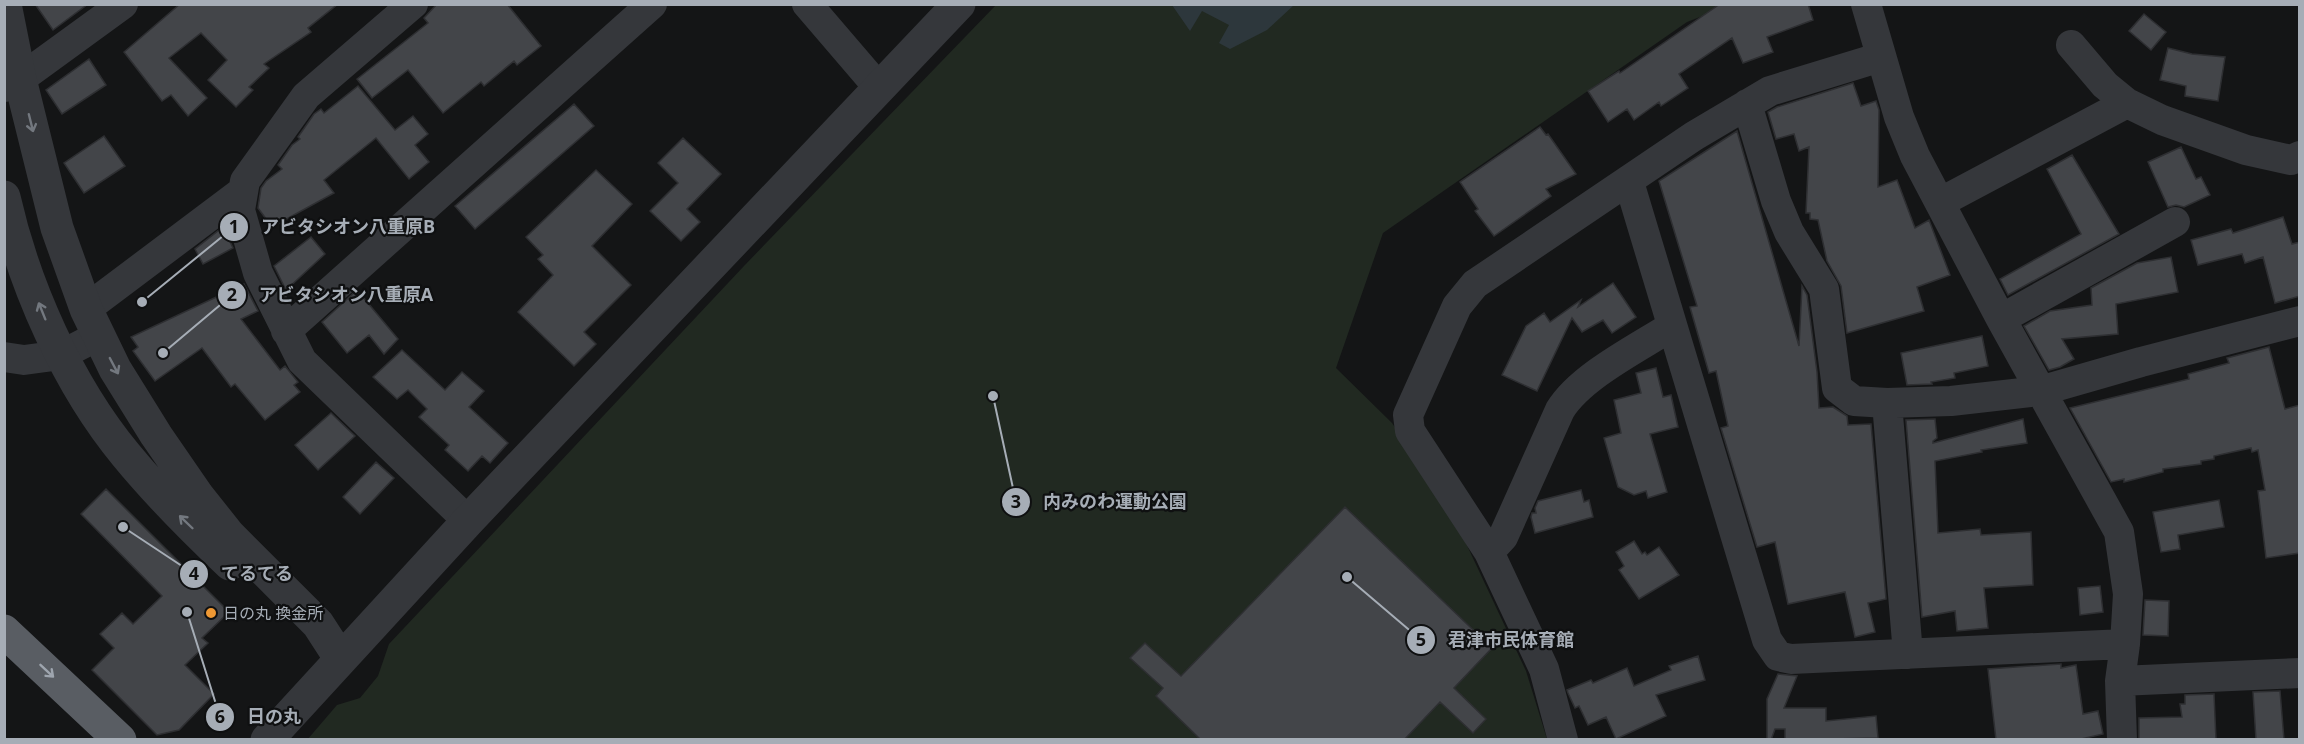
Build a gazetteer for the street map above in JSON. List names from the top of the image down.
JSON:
{
  "places": [
    "アビタシオン八重原B",
    "アビタシオン八重原A",
    "内みのわ運動公園",
    "てるてる",
    "君津市民体育館",
    "日の丸",
    "日の丸 換金所"
  ]
}
